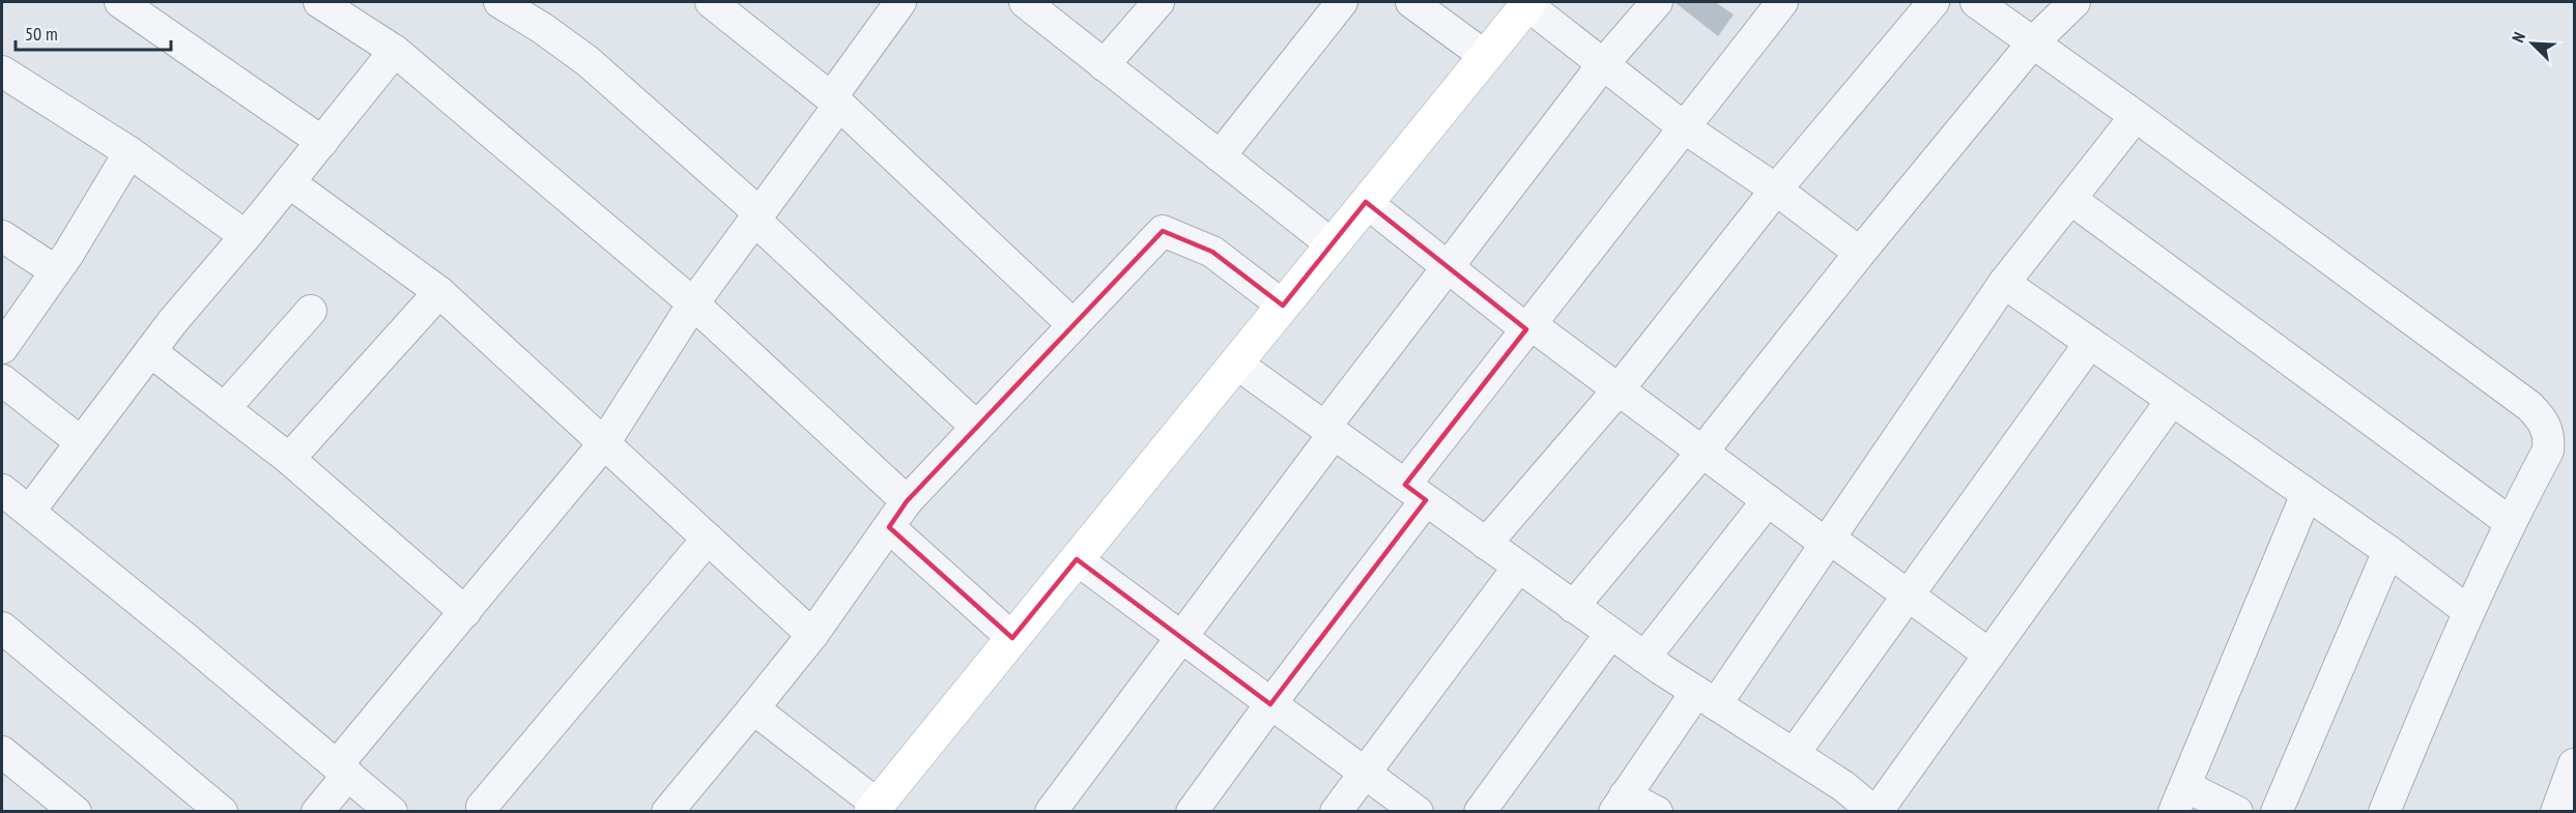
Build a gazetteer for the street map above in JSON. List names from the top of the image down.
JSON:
{
  "scale_bar": "50 m",
  "north": "top left"
}
